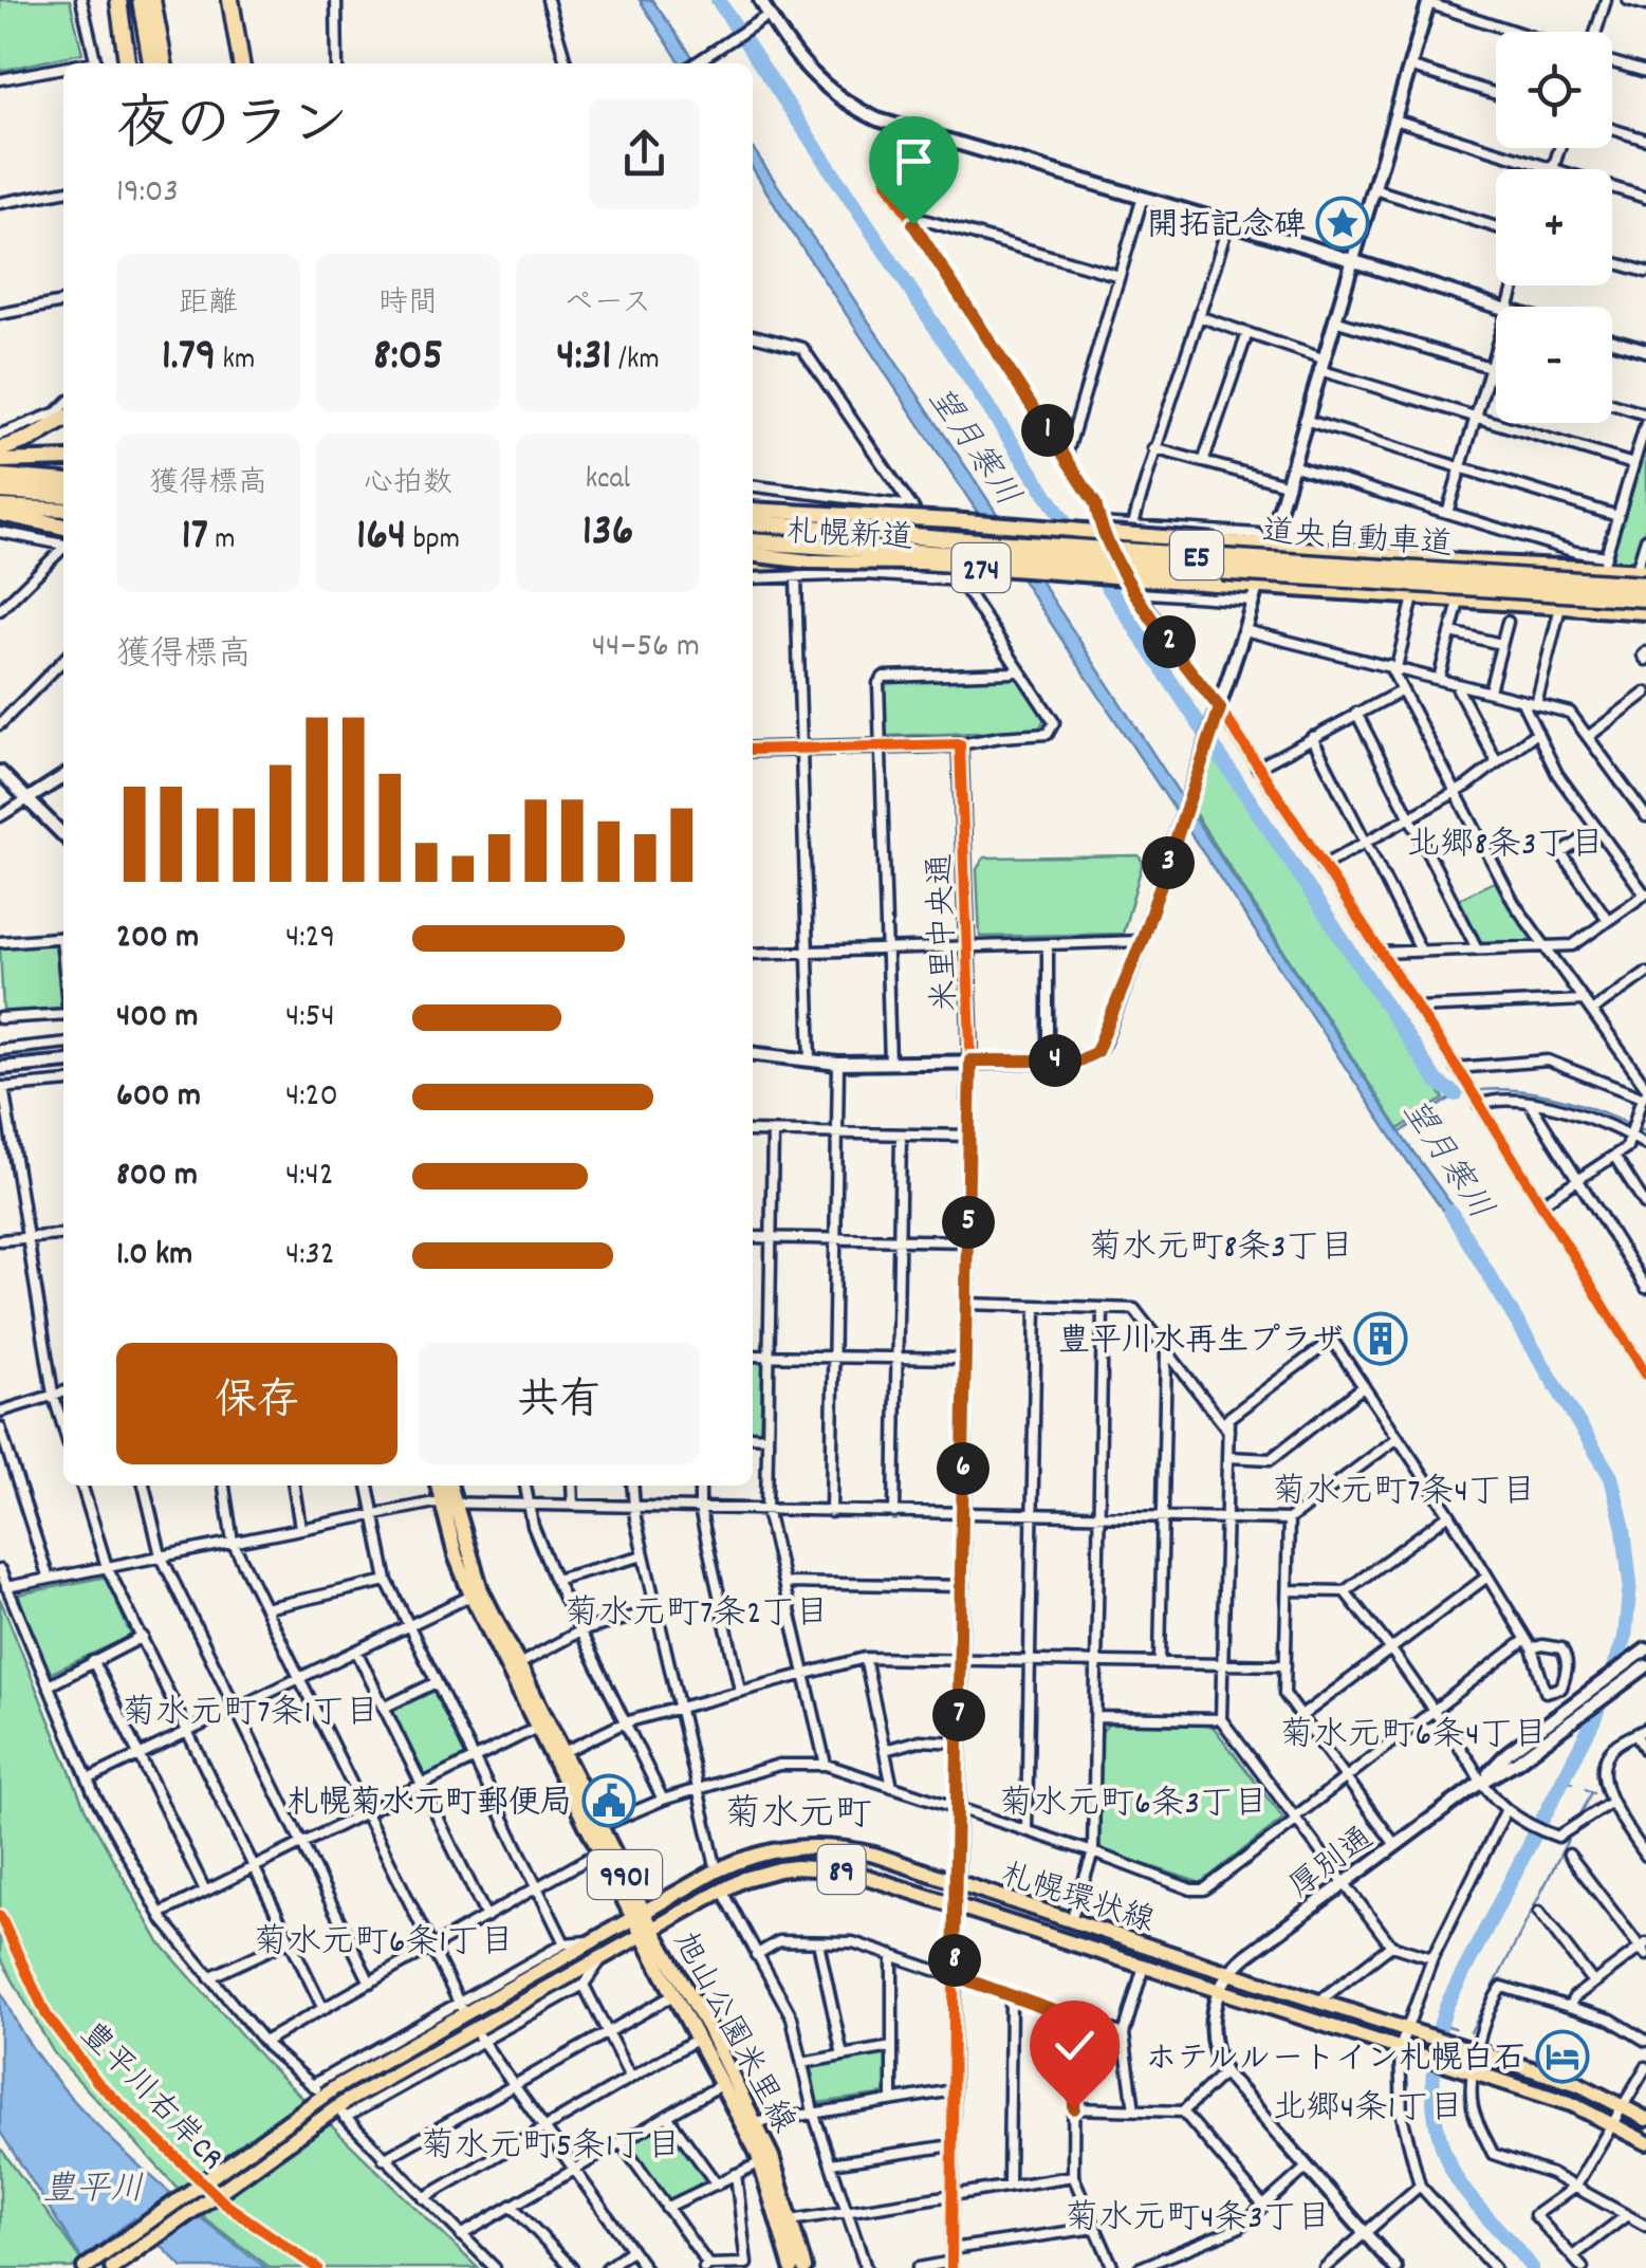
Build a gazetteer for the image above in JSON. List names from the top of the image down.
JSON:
{
  "streets": {
    "highway": ["道央自動車道", "E5"],
    "main road": [
      "札幌新道",
      "274",
      "89",
      "9901",
      "札幌環状線",
      "旭山公園米里線"
    ],
    "street": ["米里中央通", "厚別通"],
    "cycle path": ["豊平川右岸CR"]
  },
  "crossings": [
    ["札幌新道", "道央自動車道"],
    ["米里中央通", "札幌環状線"],
    ["厚別通", "札幌環状線"],
    ["札幌環状線", "旭山公園米里線"]
  ],
  "districts": [
    "北郷8条3丁目",
    "菊水元町8条3丁目",
    "菊水元町7条4丁目",
    "菊水元町7条2丁目",
    "菊水元町7条1丁目",
    "菊水元町6条4丁目",
    "菊水元町6条3丁目",
    "菊水元町",
    "菊水元町6条1丁目",
    "北郷4条1丁目",
    "菊水元町5条1丁目",
    "菊水元町4条3丁目"
  ],
  "water": ["望月寒川", "豊平川"],
  "places": {
    "place": ["開拓記念碑"],
    "building": ["豊平川水再生プラザ"],
    "public building": ["札幌菊水元町郵便局"],
    "hotel": ["ホテルルートイン札幌白石"]
  },
  "page": {
    "map_buttons": ["+", "−"],
    "heading": ["夜のラン", "19:03"],
    "stats": [
      ["距離", "1.79 km"],
      ["時間", "8:05"],
      ["ペース", "4:31 /km"],
      ["獲得標高", "17 m"],
      ["心拍数", "164 bpm"],
      ["kcal", "136"]
    ],
    "pins": [
      "1",
      "2",
      "3",
      "4",
      "5",
      "6",
      "7",
      "8"
    ],
    "chart": ["獲得標高", "44–56 m"],
    "list": [
      {
        "name": "200 m",
        "note": "4:29"
      },
      {
        "name": "400 m",
        "note": "4:54"
      },
      {
        "name": "600 m",
        "note": "4:20"
      },
      {
        "name": "800 m",
        "note": "4:42"
      },
      {
        "name": "1.0 km",
        "note": "4:32"
      }
    ],
    "buttons": ["保存", "共有"]
  }
}
